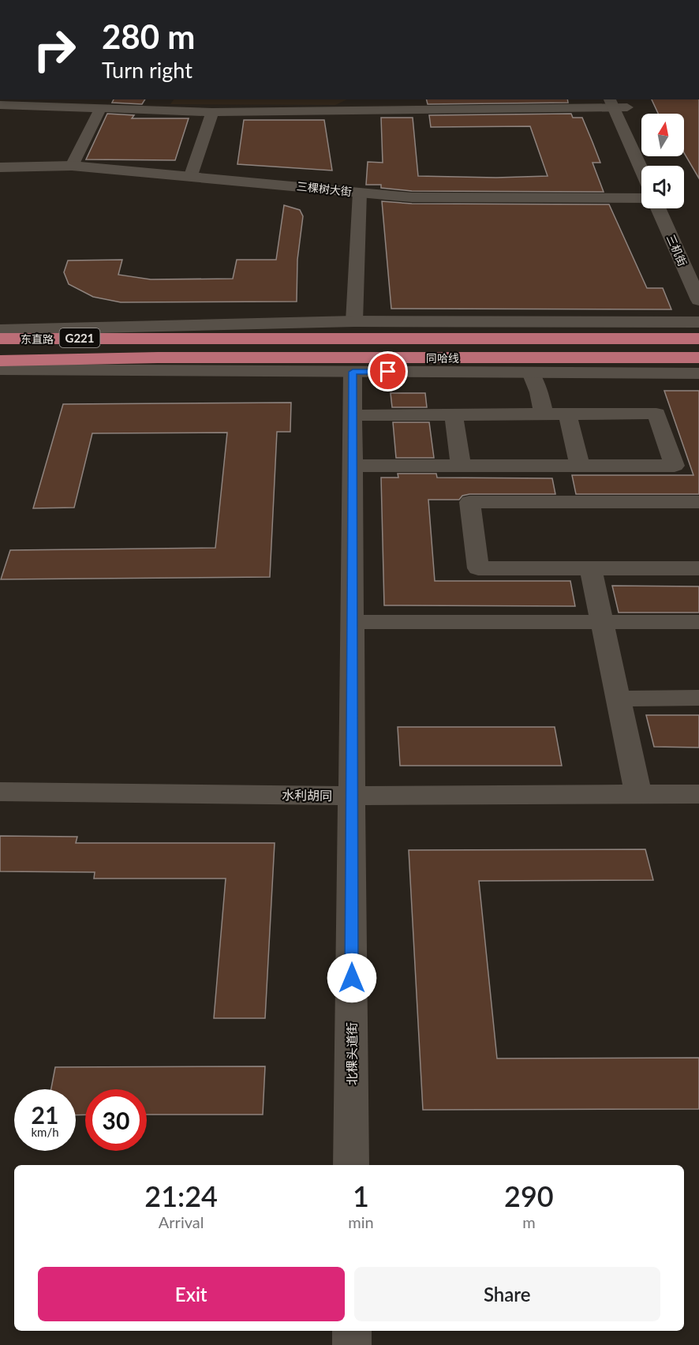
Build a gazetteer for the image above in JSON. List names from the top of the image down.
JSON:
{
  "streets": {
    "highway": ["G221", "东直路", "同哈线"],
    "main road": ["三棵树大街", "三机街"],
    "street": ["水利胡同", "北棵头道街"]
  },
  "crossings": [
    ["东直路", "同哈线"],
    ["水利胡同", "北棵头道街"]
  ],
  "north": "top",
  "page": {
    "turn": ["280 m", "Turn right"],
    "speed": "21 km/h",
    "limit": "30",
    "eta": [
      "21:24",
      "Arrival",
      "1",
      "min",
      "290",
      "m"
    ],
    "buttons": ["Exit", "Share"]
  }
}
